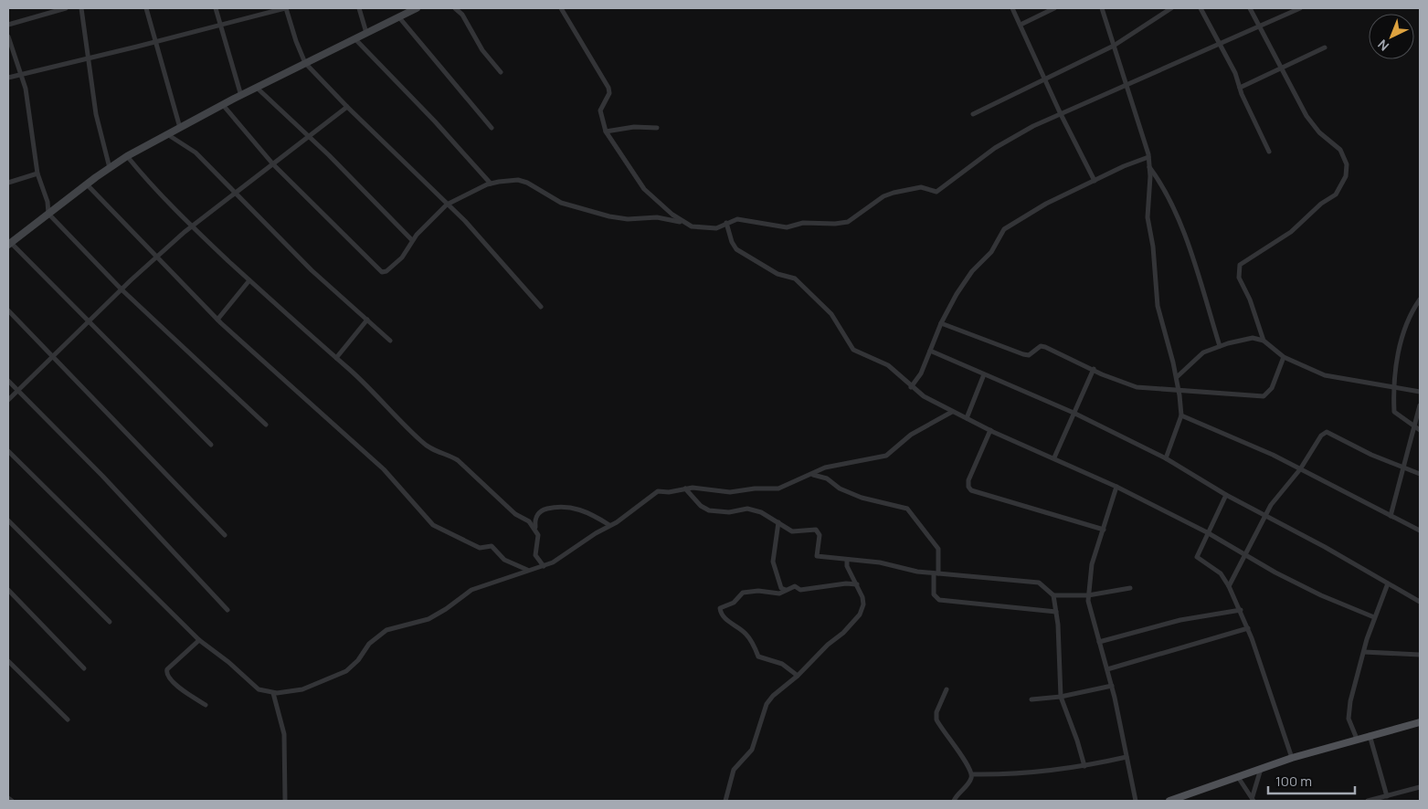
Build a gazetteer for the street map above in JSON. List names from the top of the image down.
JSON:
{
  "scale_bar": "100 m",
  "north": "bottom left"
}
